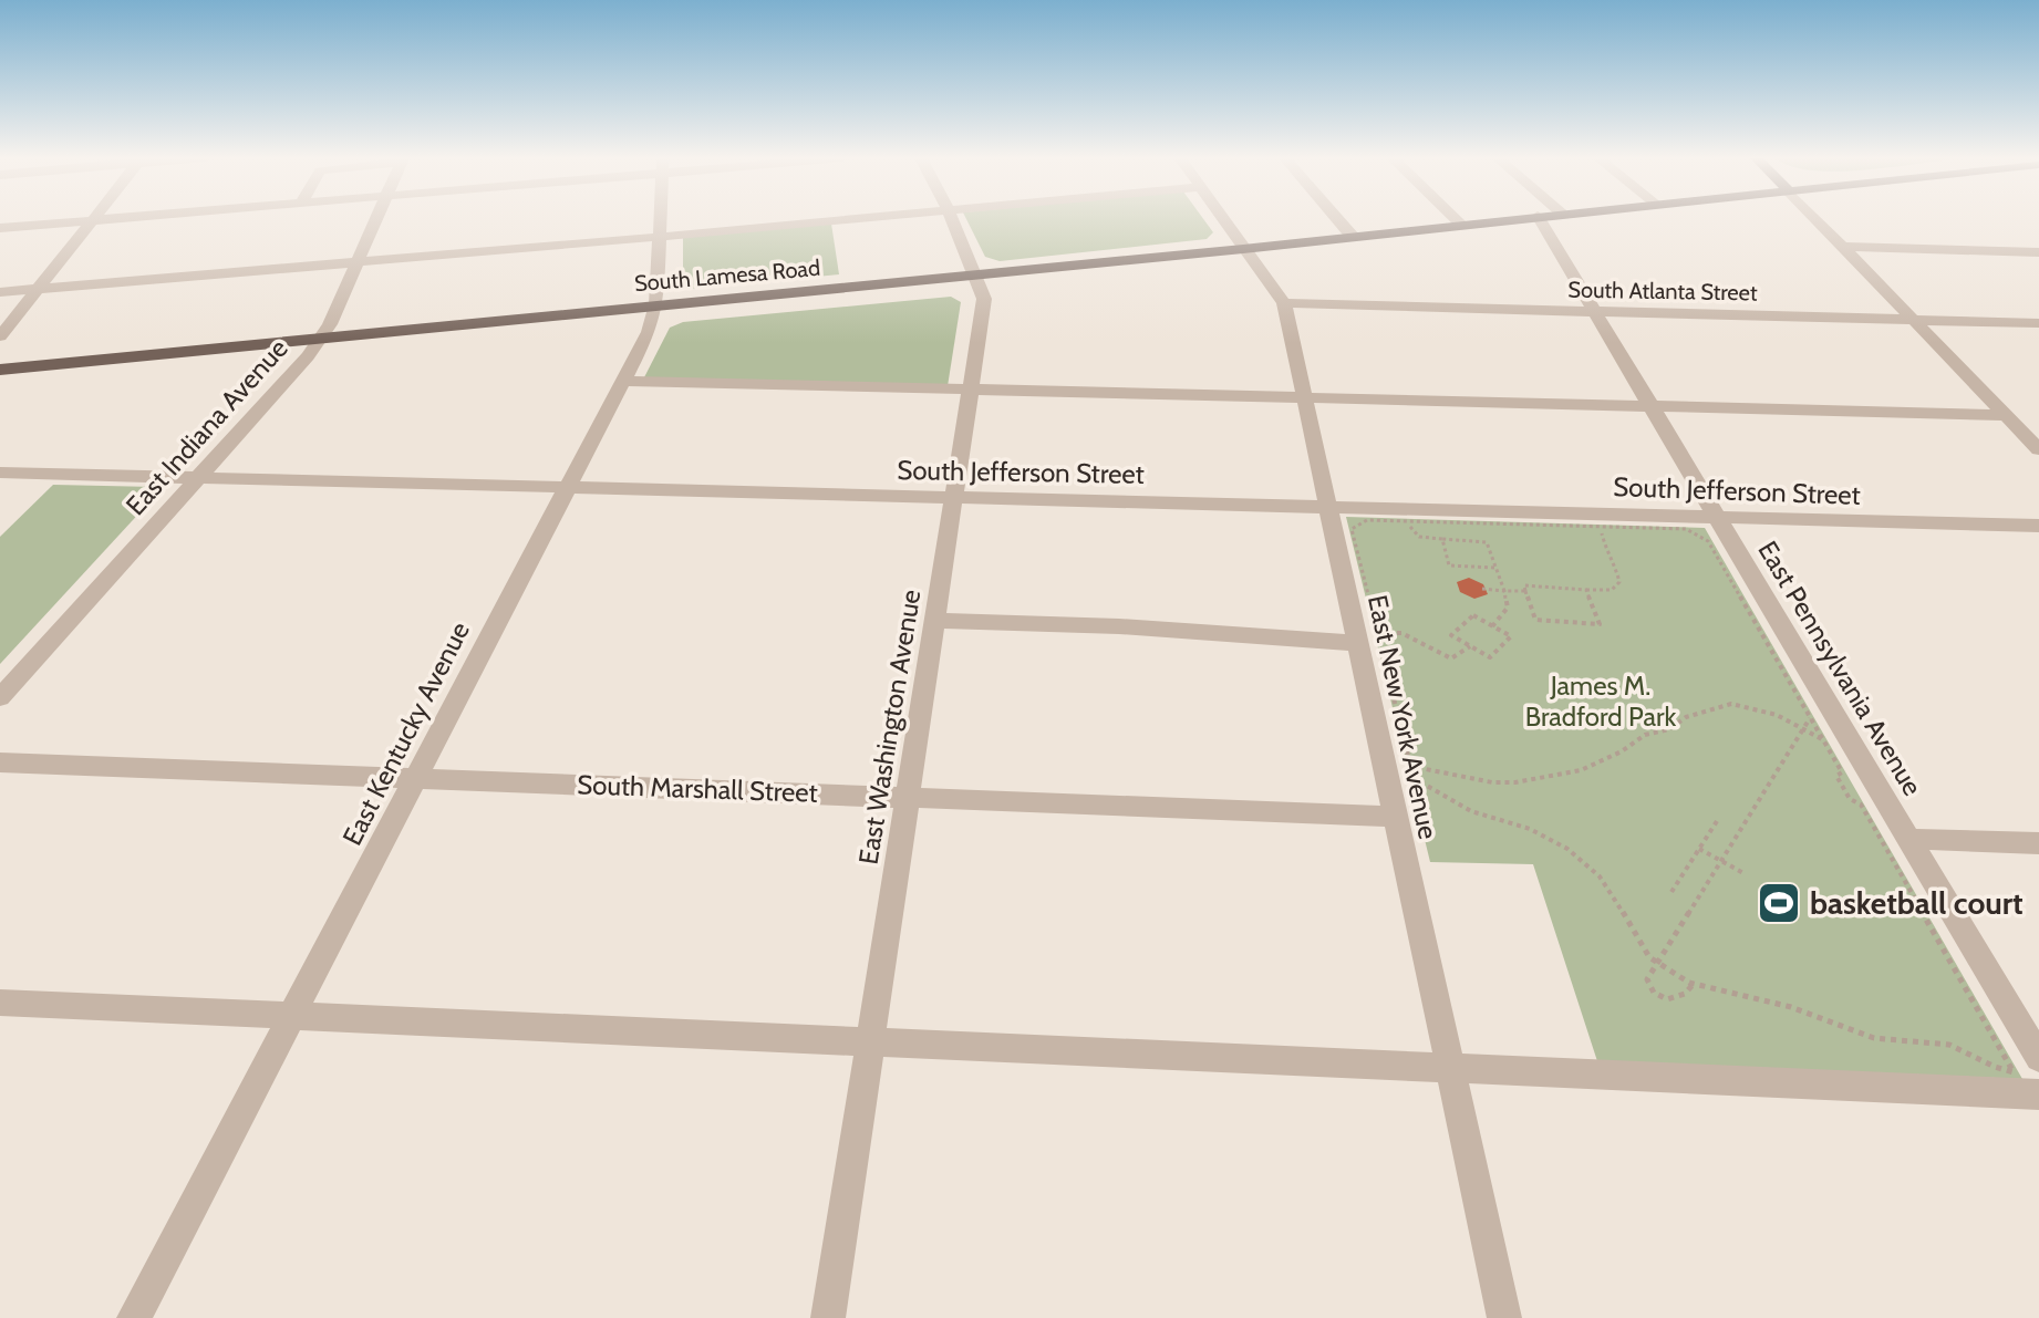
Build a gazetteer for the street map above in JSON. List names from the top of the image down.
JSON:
{
  "streets": {
    "main road": ["South Lamesa Road"],
    "street": [
      "South Atlanta Street",
      "East Indiana Avenue",
      "South Jefferson Street",
      "East Pennsylvania Avenue",
      "East New York Avenue",
      "East Washington Avenue",
      "East Kentucky Avenue",
      "South Marshall Street"
    ]
  },
  "crossings": [
    ["South Lamesa Road", "East Indiana Avenue"],
    ["South Lamesa Road", "East New York Avenue"],
    ["South Lamesa Road", "East Washington Avenue"],
    ["South Lamesa Road", "East Kentucky Avenue"],
    ["South Atlanta Street", "East Pennsylvania Avenue"],
    ["South Atlanta Street", "East New York Avenue"],
    ["East Indiana Avenue", "South Jefferson Street"],
    ["South Jefferson Street", "East Pennsylvania Avenue"],
    ["South Jefferson Street", "East New York Avenue"],
    ["South Jefferson Street", "East Washington Avenue"],
    ["South Jefferson Street", "East Kentucky Avenue"],
    ["East New York Avenue", "South Marshall Street"],
    ["East Washington Avenue", "South Marshall Street"],
    ["East Kentucky Avenue", "South Marshall Street"]
  ],
  "parks": ["James M. Bradford Park"],
  "places": {
    "sports": ["basketball court"]
  }
}
